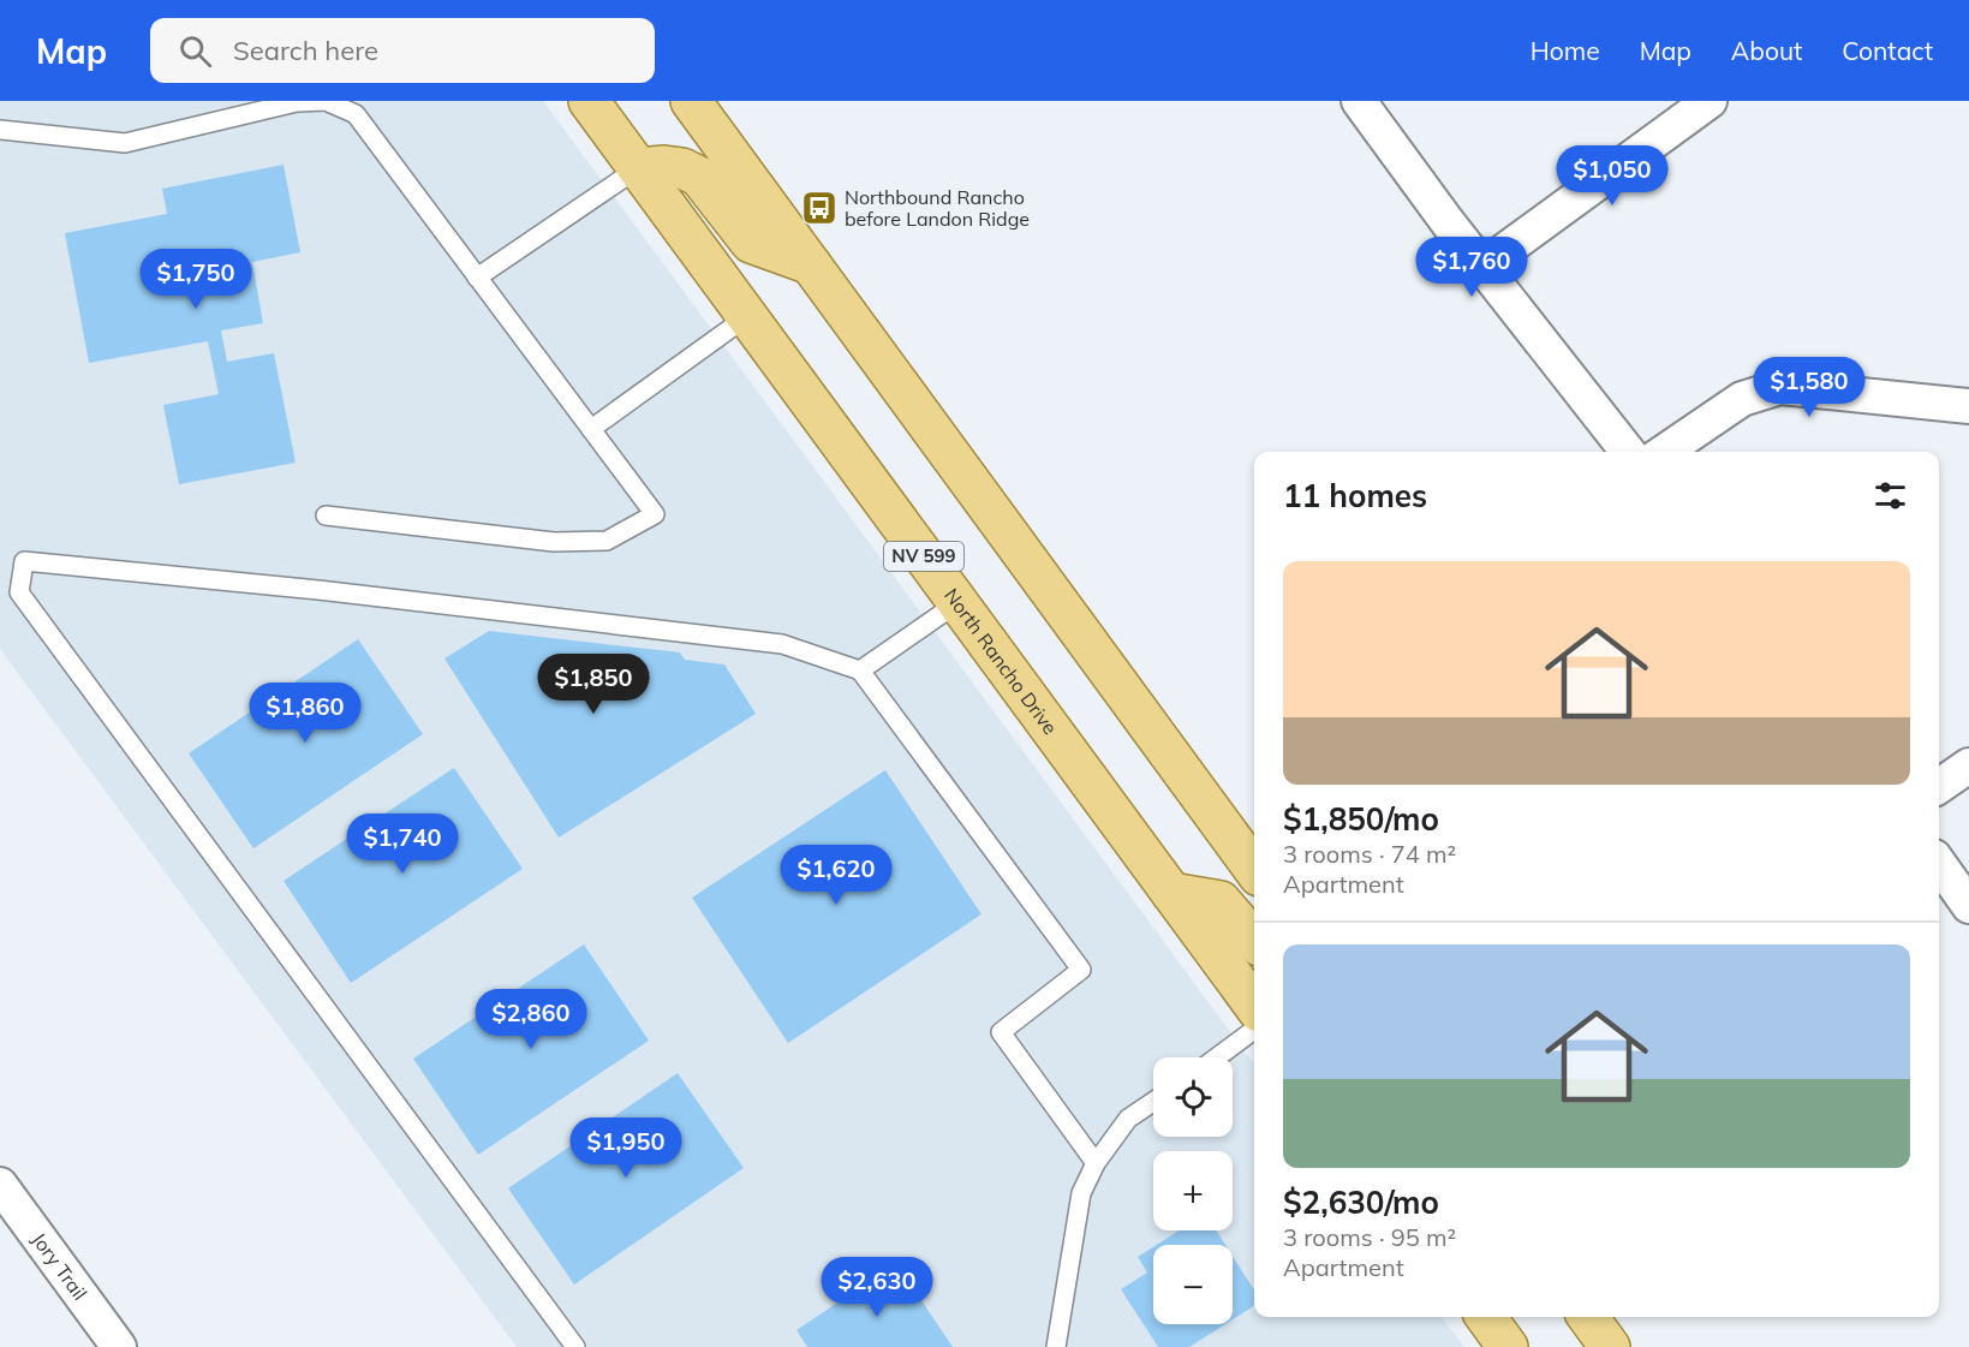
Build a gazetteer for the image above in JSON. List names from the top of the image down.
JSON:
{
  "streets": {
    "main road": ["NV 599", "North Rancho Drive"],
    "street": ["Jory Trail"]
  },
  "places": {
    "bus stop": ["Northbound Rancho before Landon Ridge"]
  },
  "page": {
    "header": "Map",
    "search": "Search here",
    "nav": [
      "Home",
      "Map",
      "About",
      "Contact"
    ],
    "price": [
      "$1,050",
      "$1,760",
      "$1,750",
      "$1,580",
      "$1,850",
      "$1,860",
      "$1,740",
      "$1,620",
      "$2,860",
      "$1,950",
      "$2,630"
    ],
    "heading": "11 homes",
    "list": [
      {
        "name": "$1,850/mo",
        "note": "3 rooms · 74 m² · Apartment"
      },
      {
        "name": "$2,630/mo",
        "note": "3 rooms · 95 m² · Apartment"
      }
    ],
    "map_buttons": ["+", "−"]
  }
}
